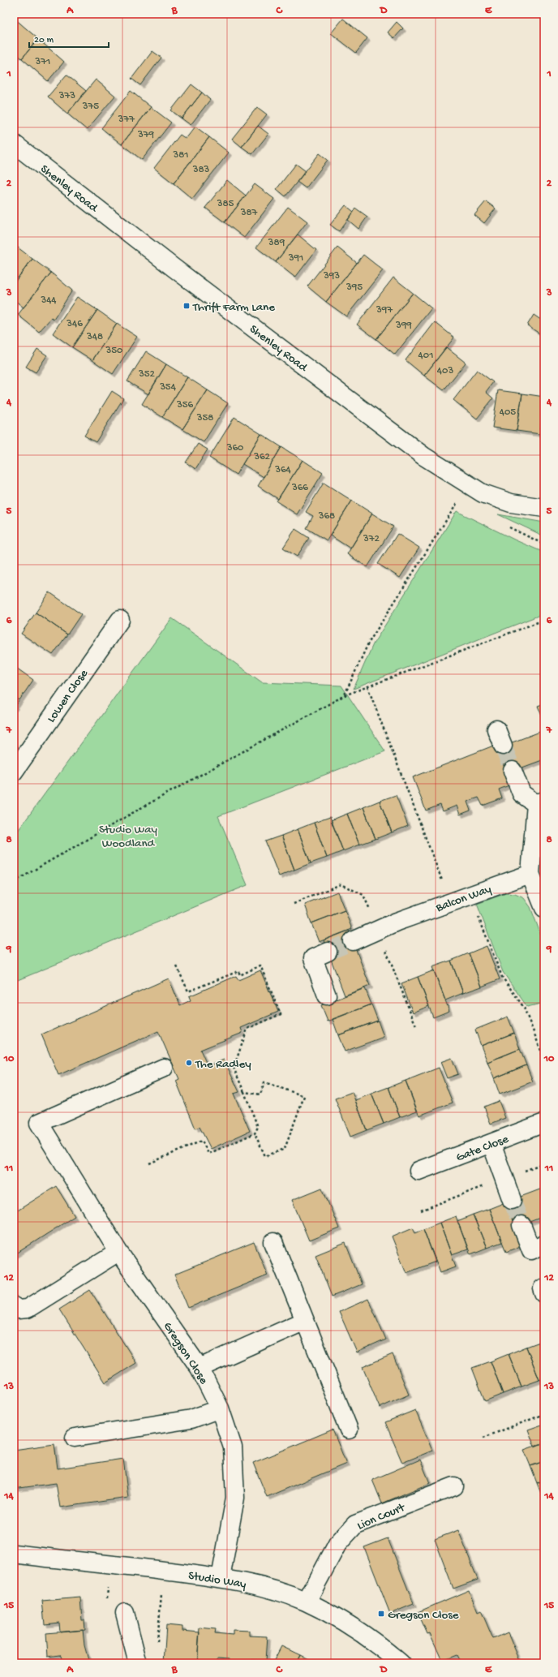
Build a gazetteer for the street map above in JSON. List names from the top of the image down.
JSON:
{
  "streets": {
    "street": [
      "Shenley Road",
      "Lowen Close",
      "Balcon Way",
      "Gate Close",
      "Gregson Close",
      "Lion Court",
      "Studio Way"
    ]
  },
  "crossings": [
    ["Gregson Close", "Studio Way"],
    ["Lion Court", "Studio Way"]
  ],
  "parks": ["Studio Way Woodland"],
  "places": {
    "transit": ["Thrift Farm Lane", "Gregson Close"],
    "other": ["The Radley"]
  },
  "house_numbers": [
    "371",
    "373",
    "375",
    "377",
    "379",
    "381",
    "383",
    "385",
    "387",
    "389",
    "391",
    "393",
    "395",
    "344",
    "397",
    "346",
    "399",
    "348",
    "350",
    "401",
    "403",
    "352",
    "354",
    "356",
    "405",
    "358",
    "360",
    "362",
    "364",
    "366",
    "368",
    "372"
  ],
  "scale_bar": "20 m",
  "grid": {
    "columns": [
      "A",
      "B",
      "C",
      "D",
      "E"
    ],
    "rows": [
      "1",
      "2",
      "3",
      "4",
      "5",
      "6",
      "7",
      "8",
      "9",
      "10",
      "11",
      "12",
      "13",
      "14",
      "15"
    ]
  }
}
